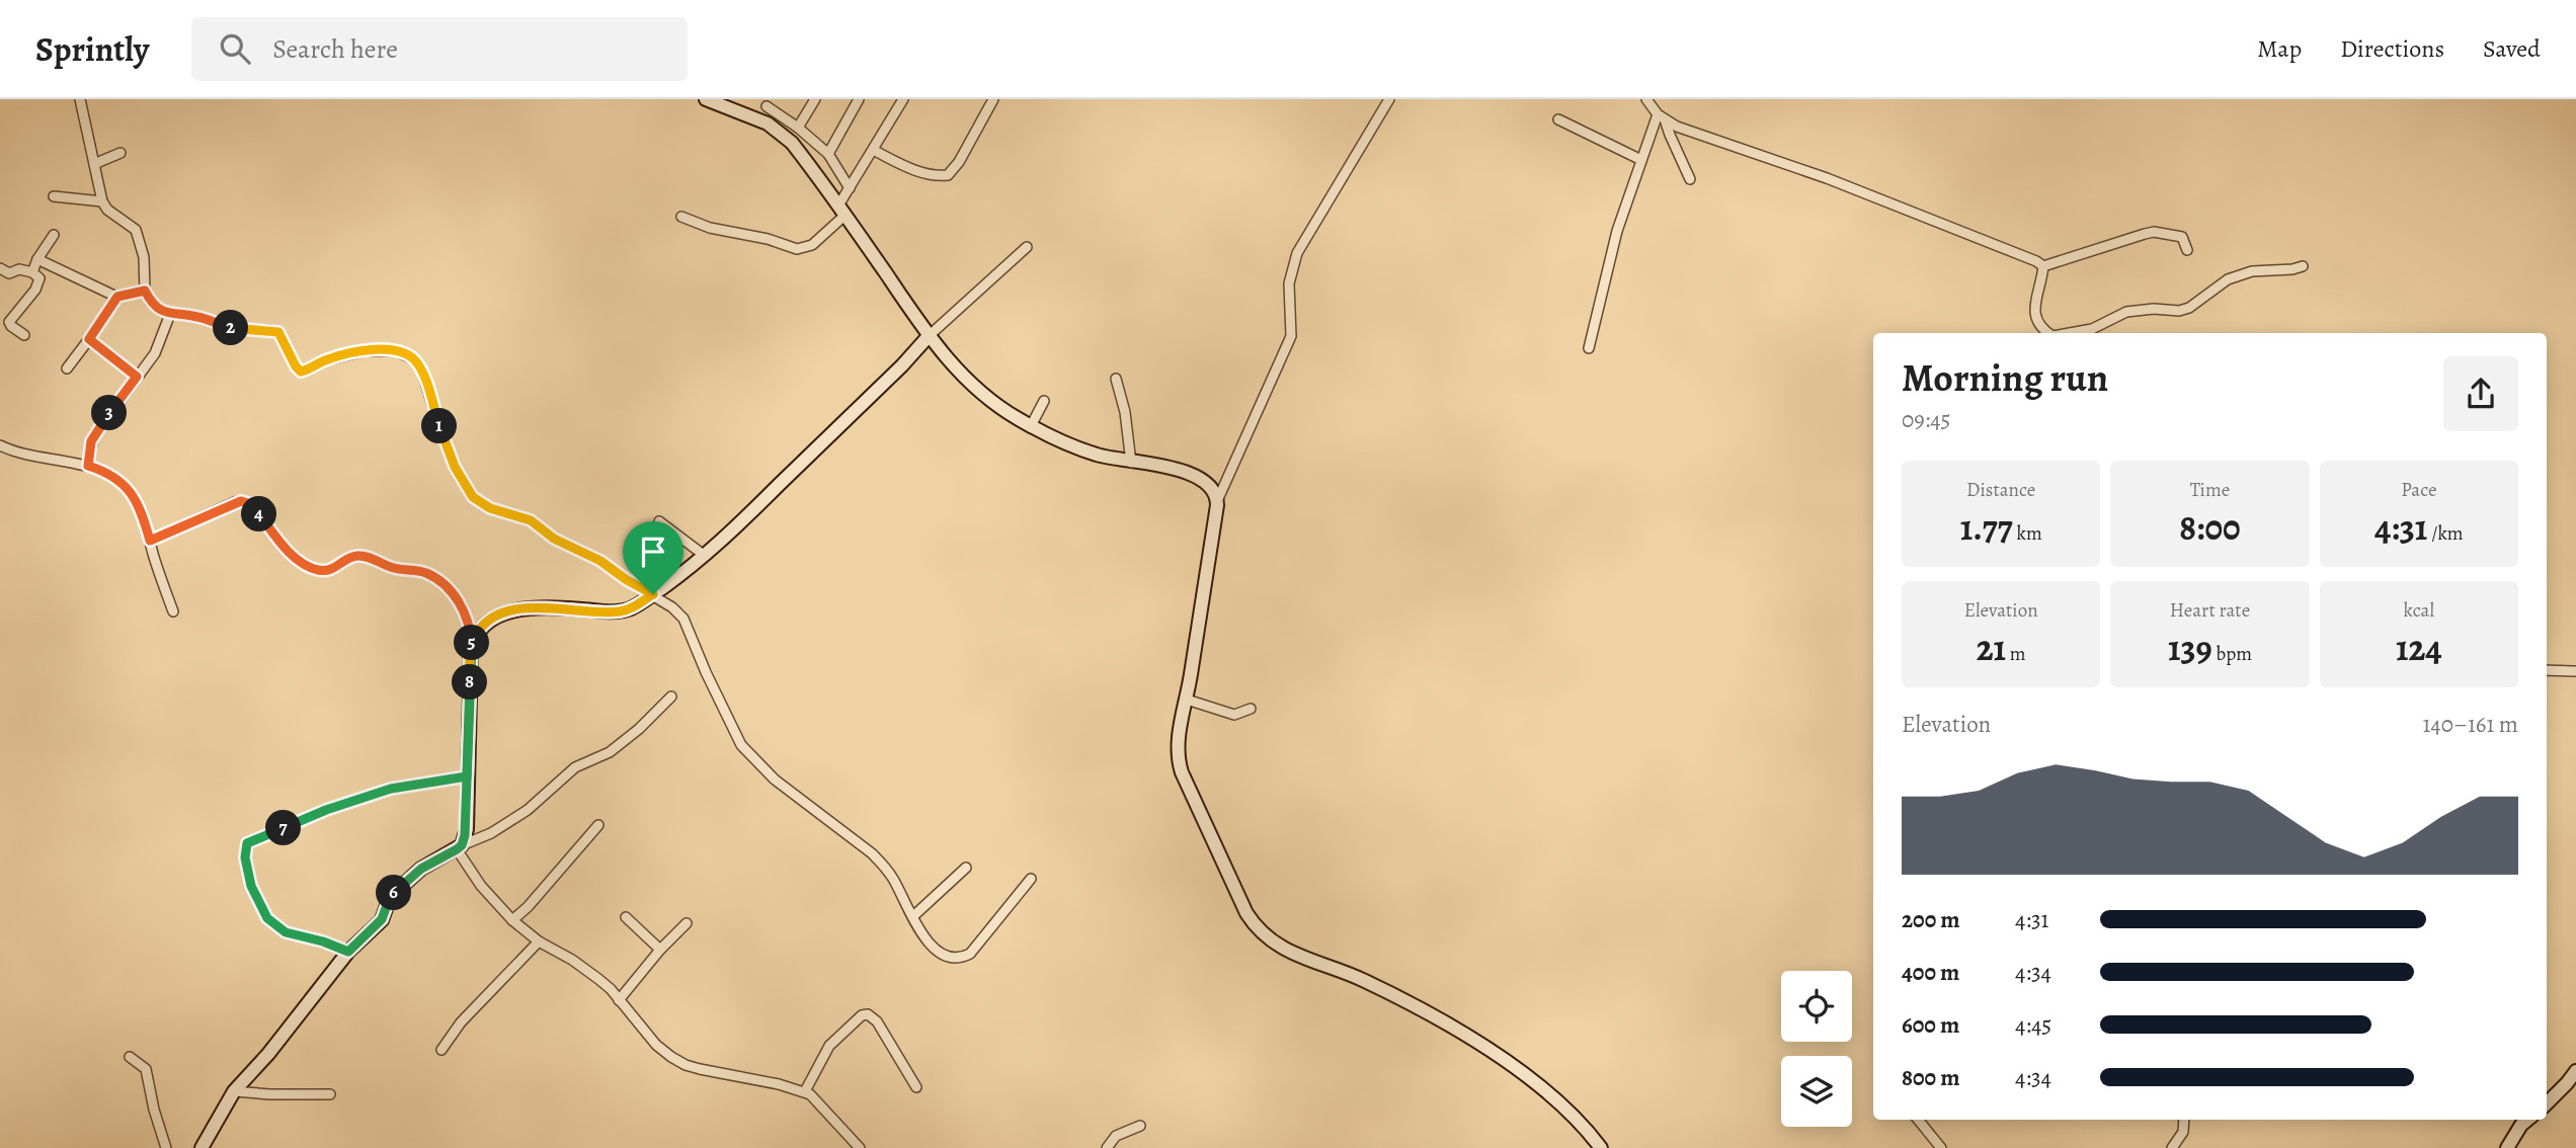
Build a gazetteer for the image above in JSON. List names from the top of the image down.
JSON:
{
  "page": {
    "header": "Sprintly",
    "search": "Search here",
    "nav": ["Map", "Directions", "Saved"],
    "pins": [
      "2",
      "3",
      "1",
      "4",
      "5",
      "8",
      "7",
      "6"
    ],
    "heading": ["Morning run", "09:45"],
    "stats": [
      ["Distance", "1.77 km"],
      ["Time", "8:00"],
      ["Pace", "4:31 /km"],
      ["Elevation", "21 m"],
      ["Heart rate", "139 bpm"],
      ["kcal", "124"]
    ],
    "chart": ["Elevation", "140–161 m"],
    "list": [
      {
        "name": "200 m",
        "note": "4:31"
      },
      {
        "name": "400 m",
        "note": "4:34"
      },
      {
        "name": "600 m",
        "note": "4:45"
      },
      {
        "name": "800 m",
        "note": "4:34"
      }
    ]
  }
}
